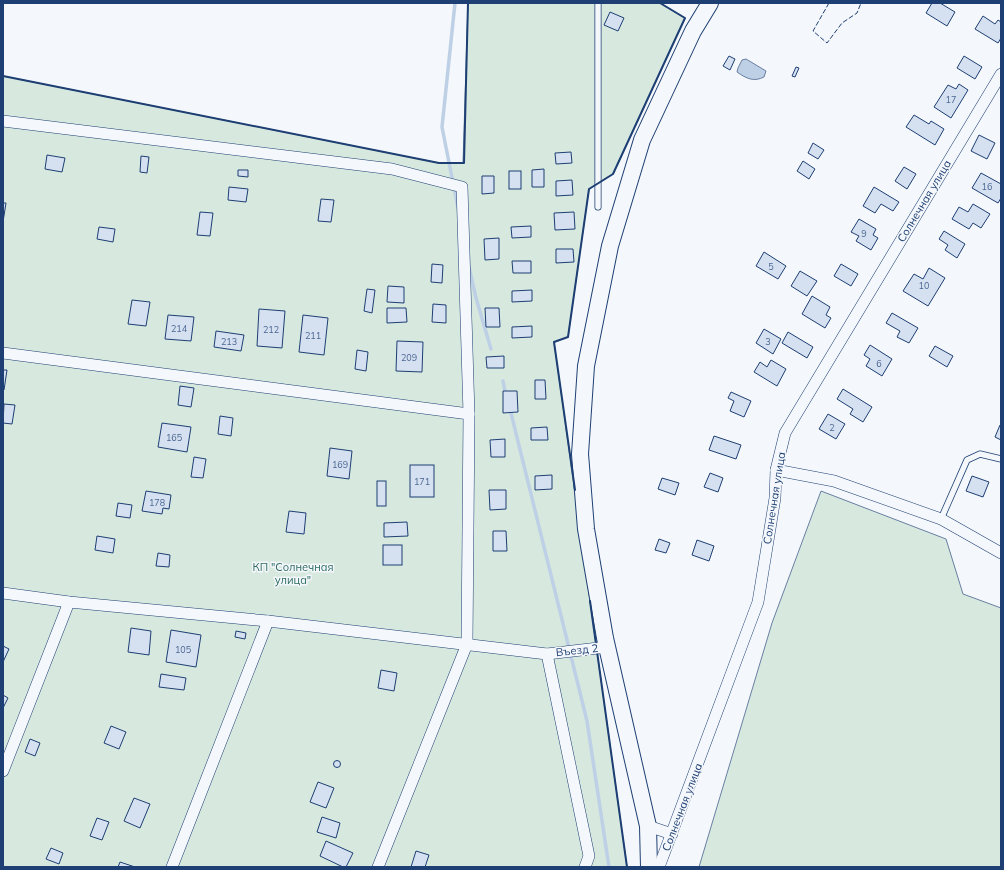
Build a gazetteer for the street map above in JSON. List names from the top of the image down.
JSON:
{
  "streets": {
    "street": ["Солнечная улица", "Въезд 2"]
  },
  "parks": ["КП \"Солнечная улица\""],
  "house_numbers": [
    "17",
    "16",
    "9",
    "5",
    "10",
    "214",
    "212",
    "211",
    "213",
    "3",
    "209",
    "6",
    "2",
    "165",
    "169",
    "171",
    "178",
    "105"
  ]
}
